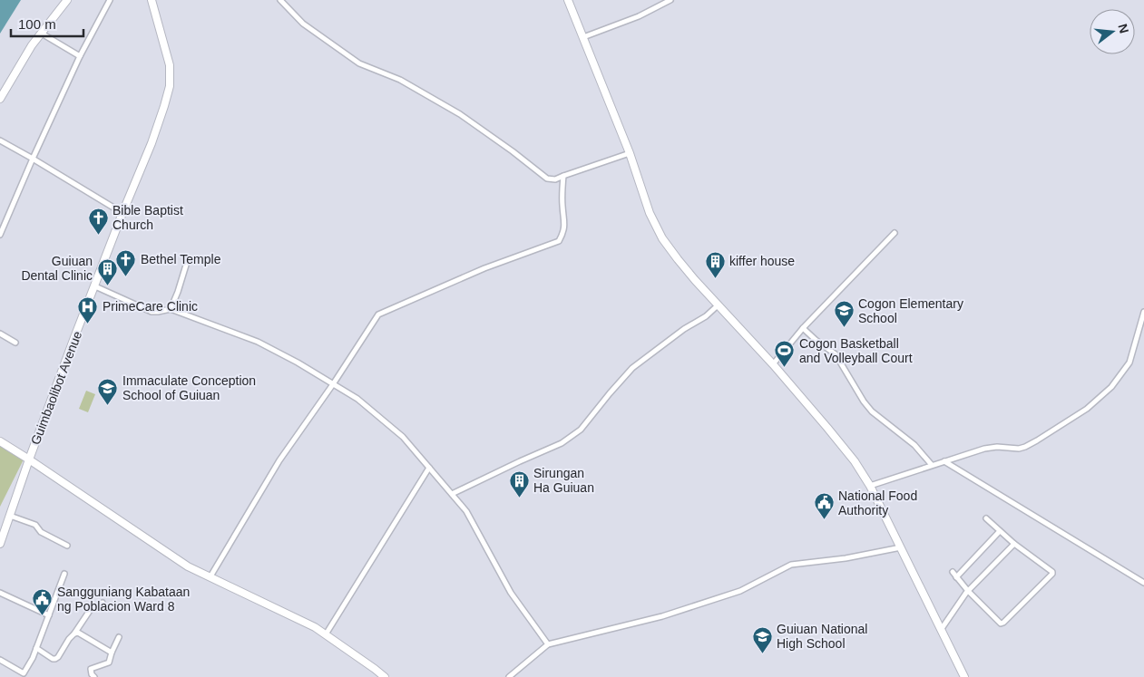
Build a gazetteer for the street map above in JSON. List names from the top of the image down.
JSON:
{
  "streets": {
    "street": ["Guimbaolibot Avenue"]
  },
  "places": {
    "church": ["Bible Baptist Church", "Bethel Temple"],
    "building": ["kiffer house", "Guiuan Dental Clinic", "Sirungan Ha Guiuan"],
    "hospital": ["PrimeCare Clinic"],
    "school or university": ["Cogon Elementary School", "Immaculate Conception School of Guiuan", "Guiuan National High School"],
    "sports": ["Cogon Basketball and Volleyball Court"],
    "public building": ["National Food Authority", "Sangguniang Kabataan ng Poblacion Ward 8"]
  },
  "scale_bar": "100 m",
  "north": "right"
}
